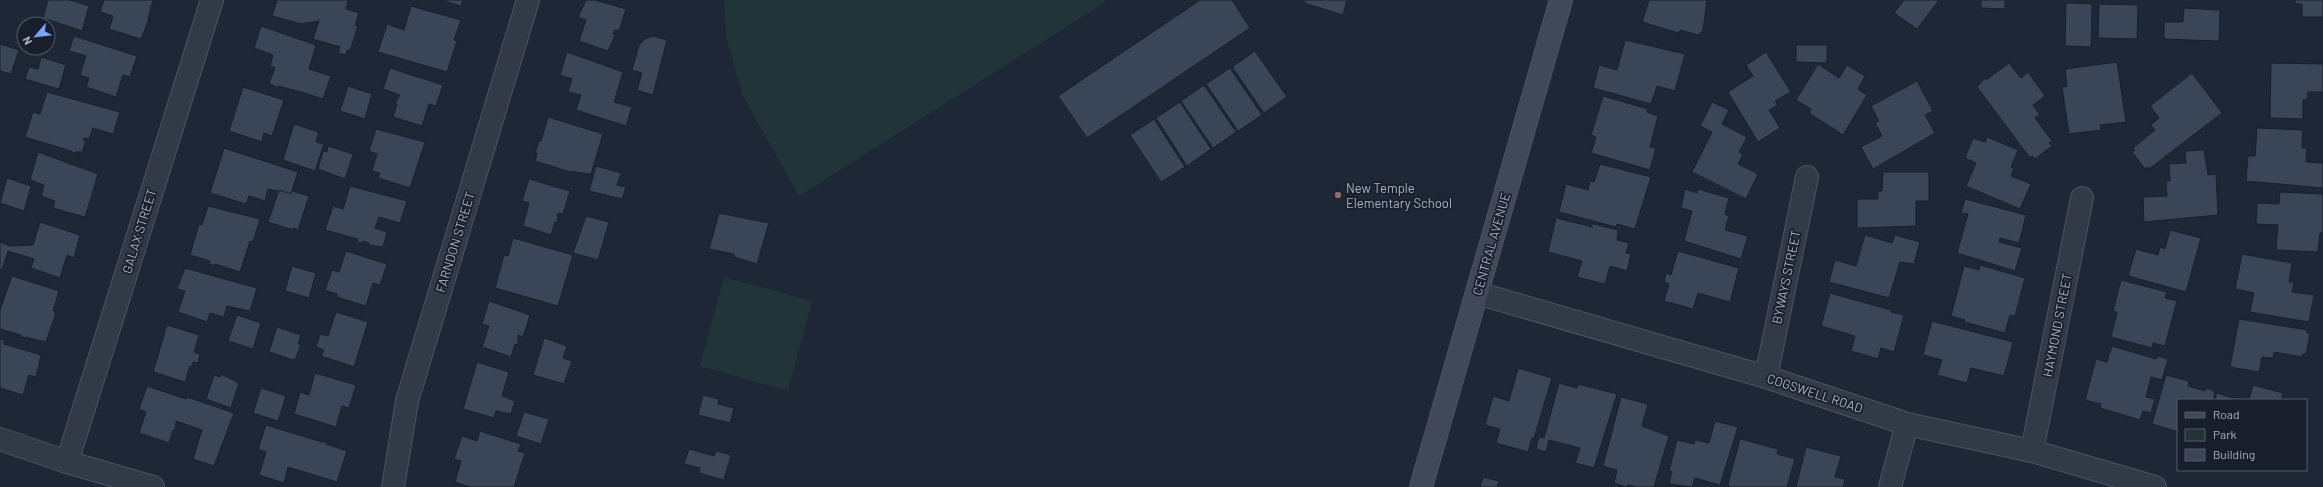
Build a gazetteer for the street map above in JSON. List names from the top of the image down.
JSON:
{
  "streets": {
    "street": [
      "GALAX STREET",
      "FARNDON STREET",
      "CENTRAL AVENUE",
      "BYWAYS STREET",
      "HAYMOND STREET",
      "COGSWELL ROAD"
    ]
  },
  "crossings": [
    ["CENTRAL AVENUE", "COGSWELL ROAD"],
    ["BYWAYS STREET", "COGSWELL ROAD"],
    ["HAYMOND STREET", "COGSWELL ROAD"]
  ],
  "places": ["New Temple Elementary School"],
  "legend": ["Road", "Park", "Building"],
  "north": "bottom left"
}
